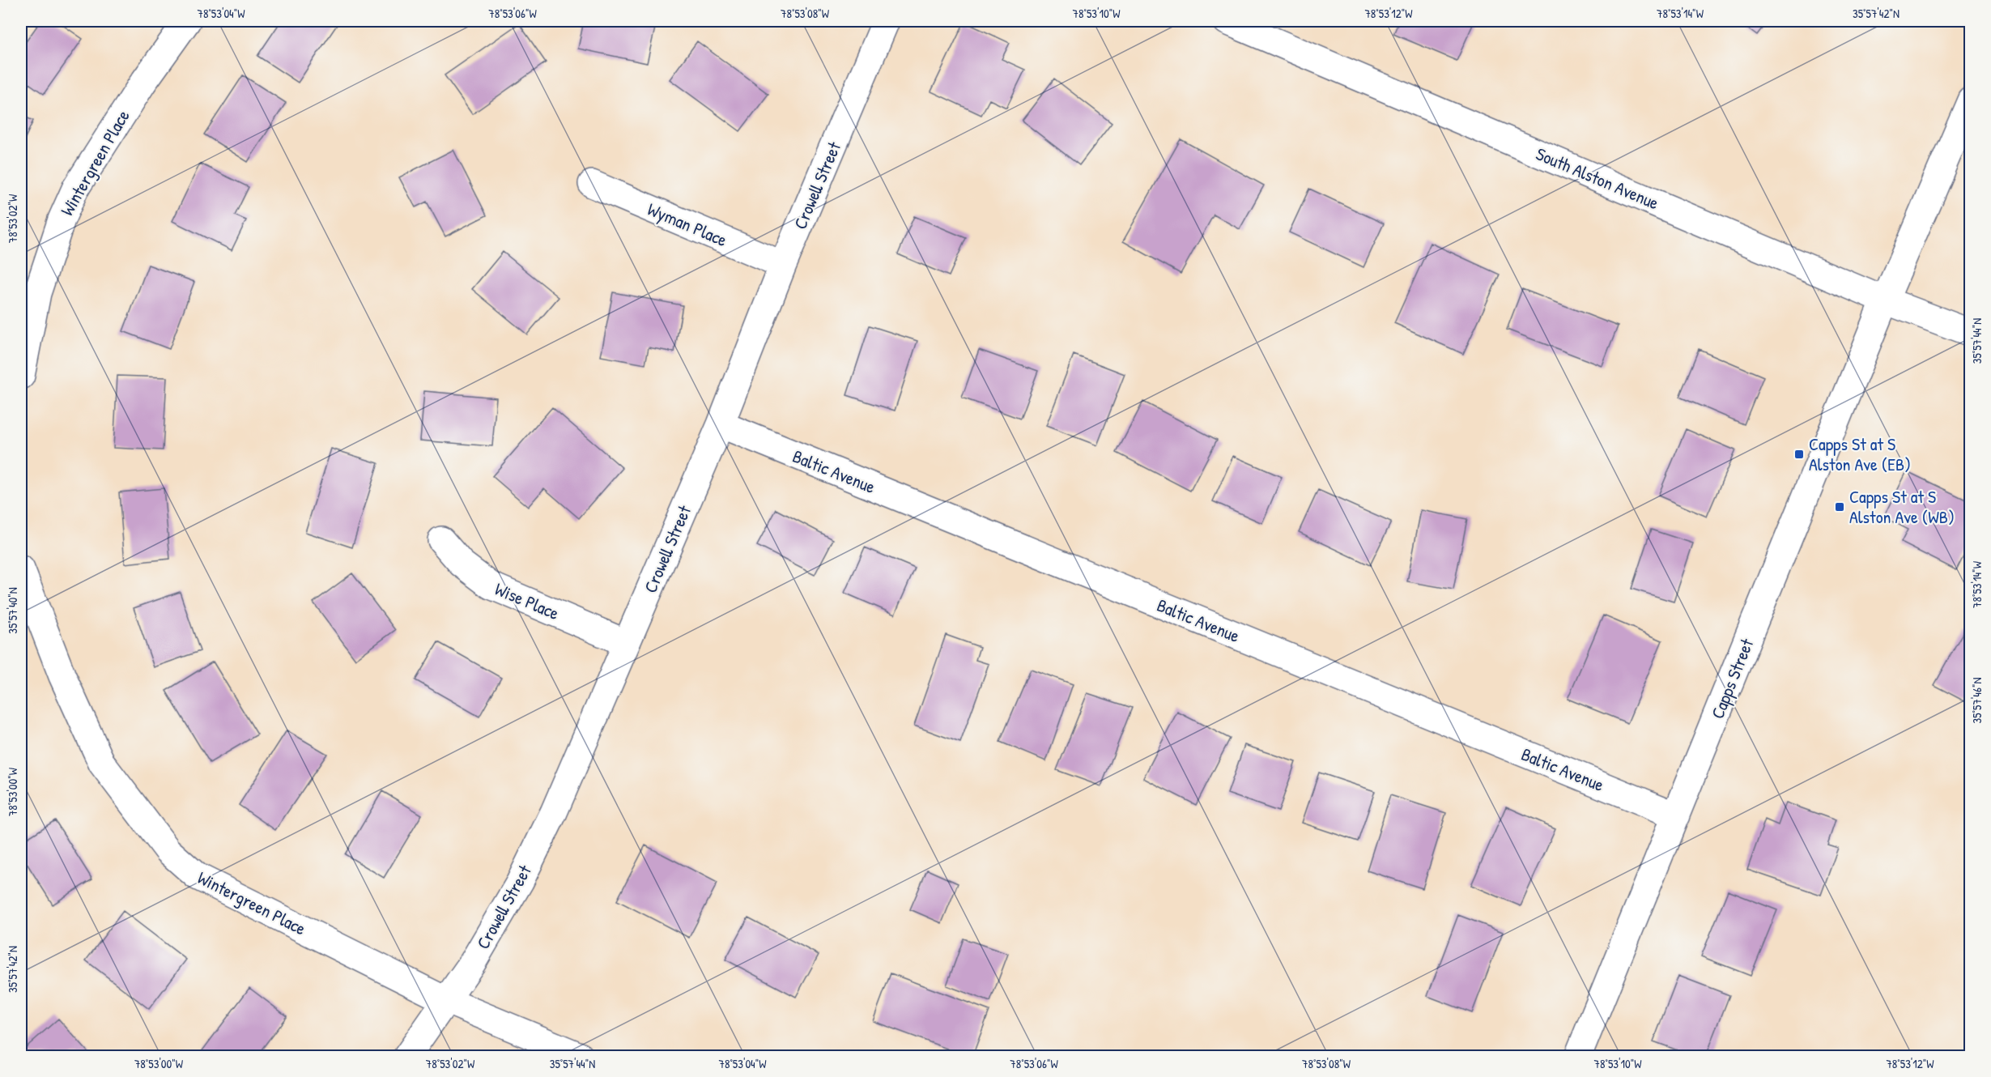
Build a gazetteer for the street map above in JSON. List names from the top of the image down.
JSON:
{
  "streets": {
    "street": [
      "Wintergreen Place",
      "South Alston Avenue",
      "Crowell Street",
      "Wyman Place",
      "Baltic Avenue",
      "Wise Place",
      "Capps Street"
    ]
  },
  "crossings": [
    ["Wintergreen Place", "Crowell Street"],
    ["South Alston Avenue", "Capps Street"],
    ["Crowell Street", "Wyman Place"],
    ["Crowell Street", "Baltic Avenue"],
    ["Crowell Street", "Wise Place"],
    ["Baltic Avenue", "Capps Street"]
  ],
  "places": {
    "transit": ["Capps St at S Alston Ave (EB)", "Capps St at S Alston Ave (WB)"]
  },
  "coordinates": [
    "78°53'04\"W",
    "78°53'06\"W",
    "78°53'08\"W",
    "78°53'10\"W",
    "78°53'12\"W",
    "78°53'14\"W",
    "35°57'42\"N",
    "78°53'02\"W",
    "35°57'44\"N",
    "35°57'40\"N",
    "35°57'46\"N",
    "78°53'00\"W"
  ]
}
